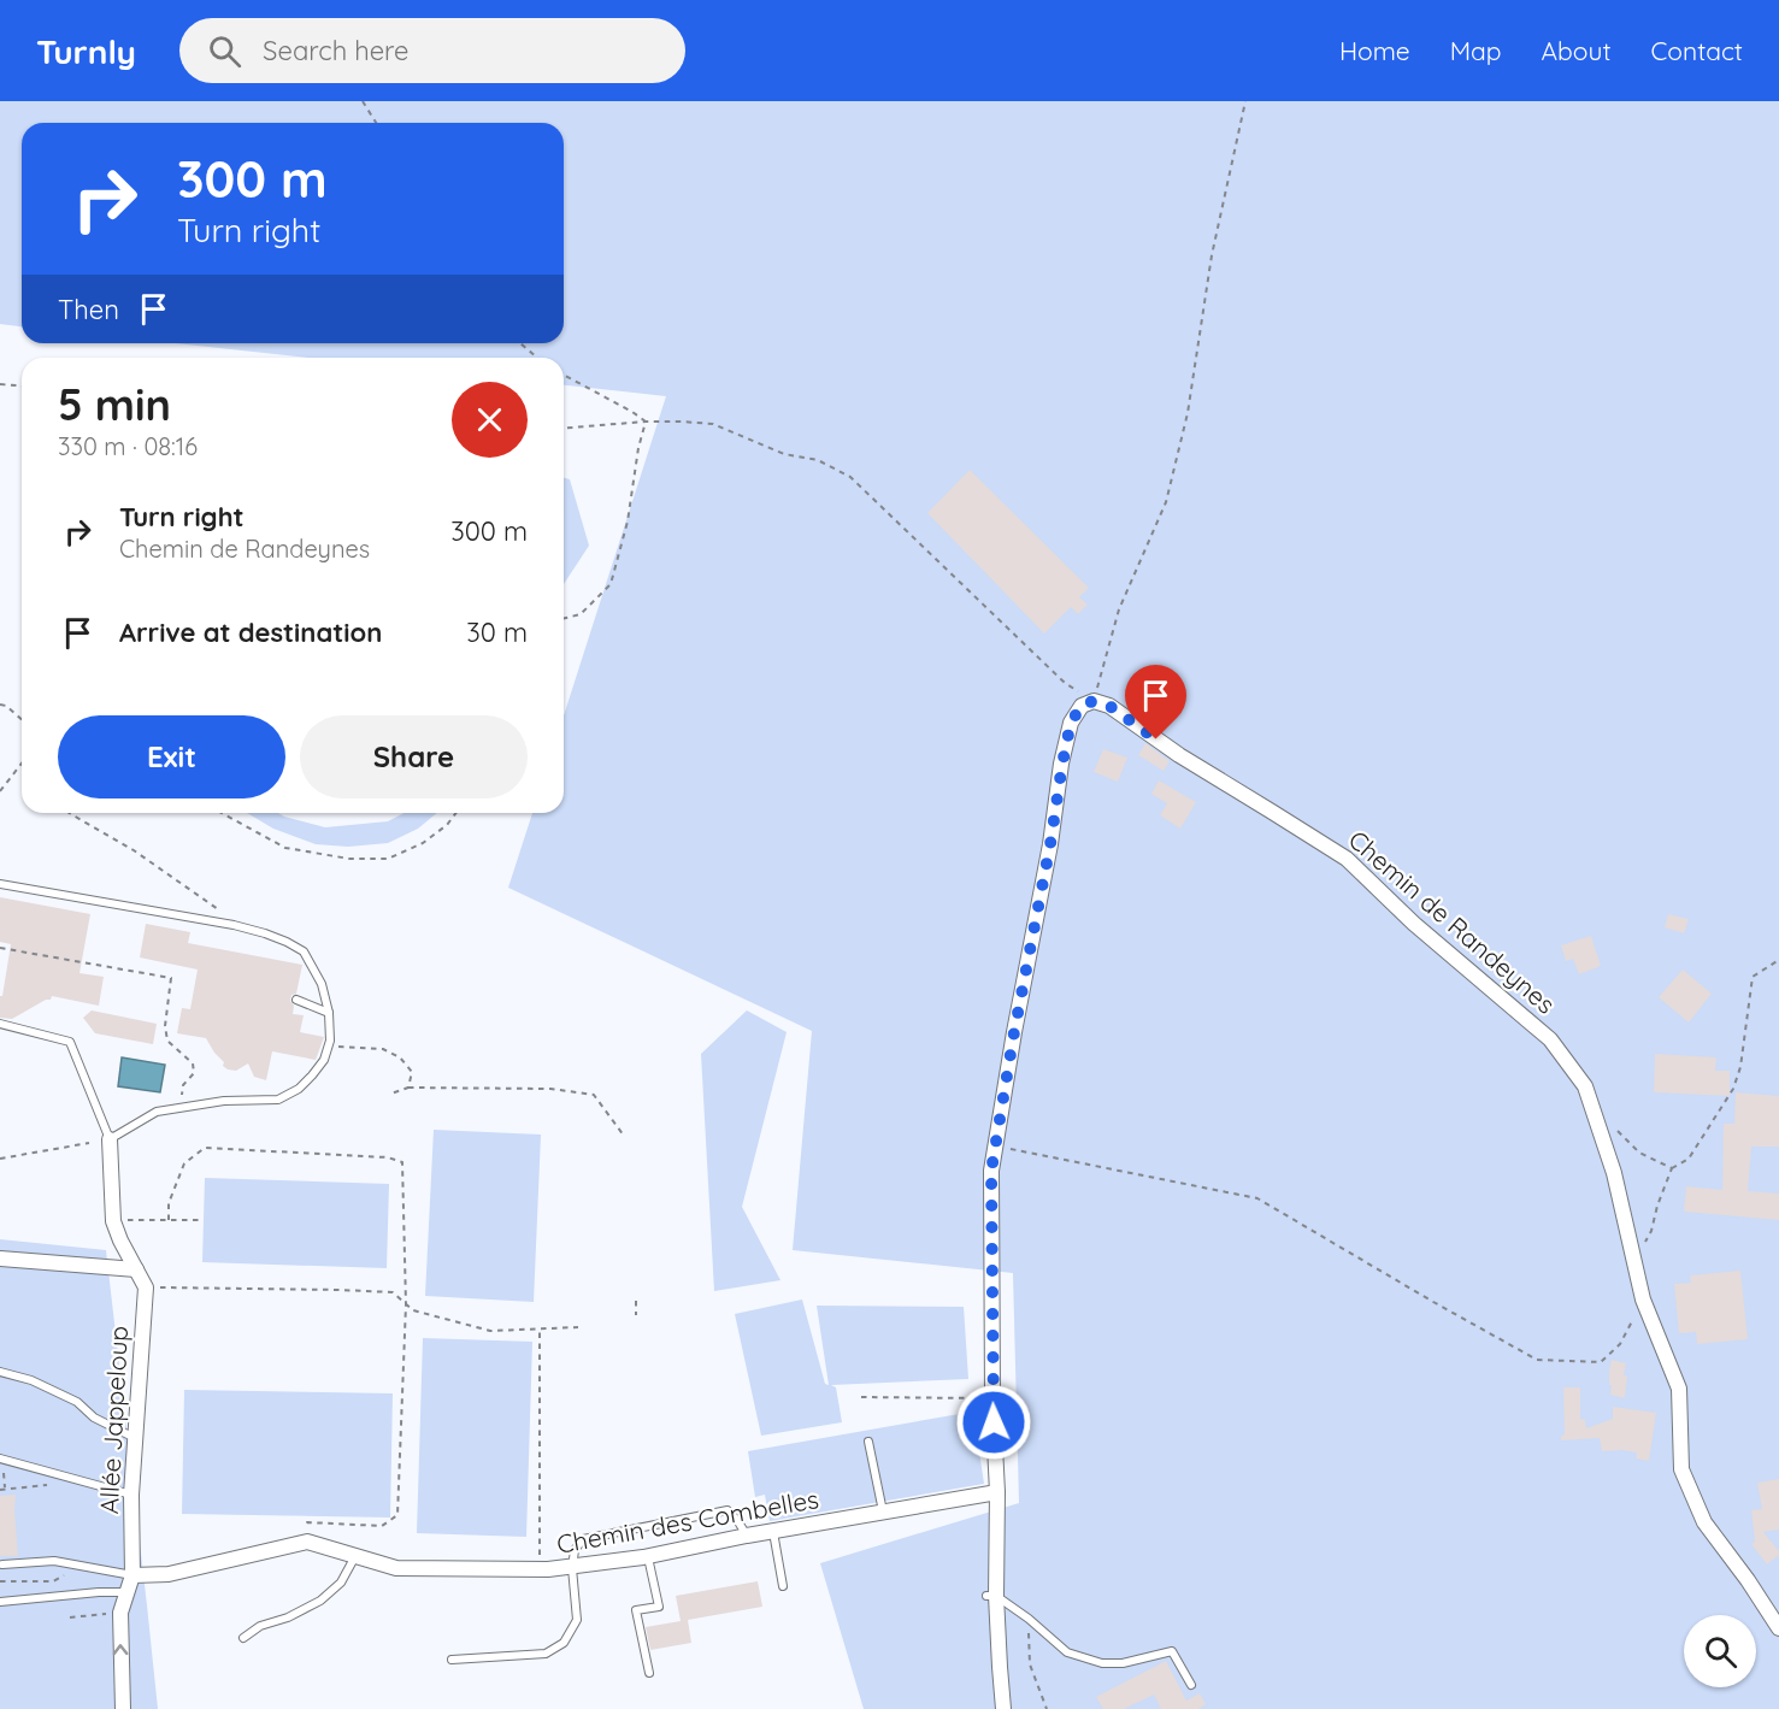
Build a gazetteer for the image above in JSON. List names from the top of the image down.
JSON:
{
  "streets": {
    "street": ["Chemin de Randeynes", "Allée Jappeloup", "Chemin des Combelles"]
  },
  "crossings": [
    ["Allée Jappeloup", "Chemin des Combelles"]
  ],
  "page": {
    "header": "Turnly",
    "search": "Search here",
    "nav": [
      "Home",
      "Map",
      "About",
      "Contact"
    ],
    "turn": ["300 m", "Turn right"],
    "then": "Then",
    "heading": ["5 min", "330 m · 08:16"],
    "list": [
      {
        "name": "Turn right",
        "note": "Chemin de Randeynes",
        "value": "300 m"
      },
      {
        "name": "Arrive at destination",
        "value": "30 m"
      }
    ],
    "buttons": ["Exit", "Share"]
  }
}
